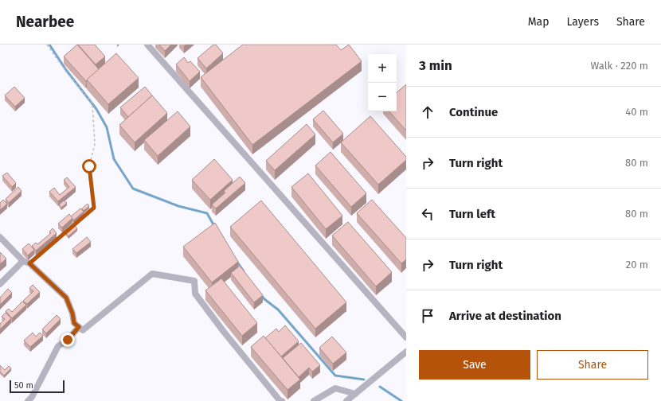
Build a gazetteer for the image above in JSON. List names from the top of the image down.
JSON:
{
  "scale_bar": "50 m",
  "page": {
    "header": "Nearbee",
    "nav": ["Map", "Layers", "Share"],
    "heading": ["3 min", "Walk · 220 m"],
    "map_buttons": ["+", "−"],
    "list": [
      ["Continue", "40 m"],
      ["Turn right", "80 m"],
      ["Turn left", "80 m"],
      ["Turn right", "20 m"],
      "Arrive at destination"
    ],
    "buttons": ["Save", "Share"],
    "scale": "50 m"
  }
}
